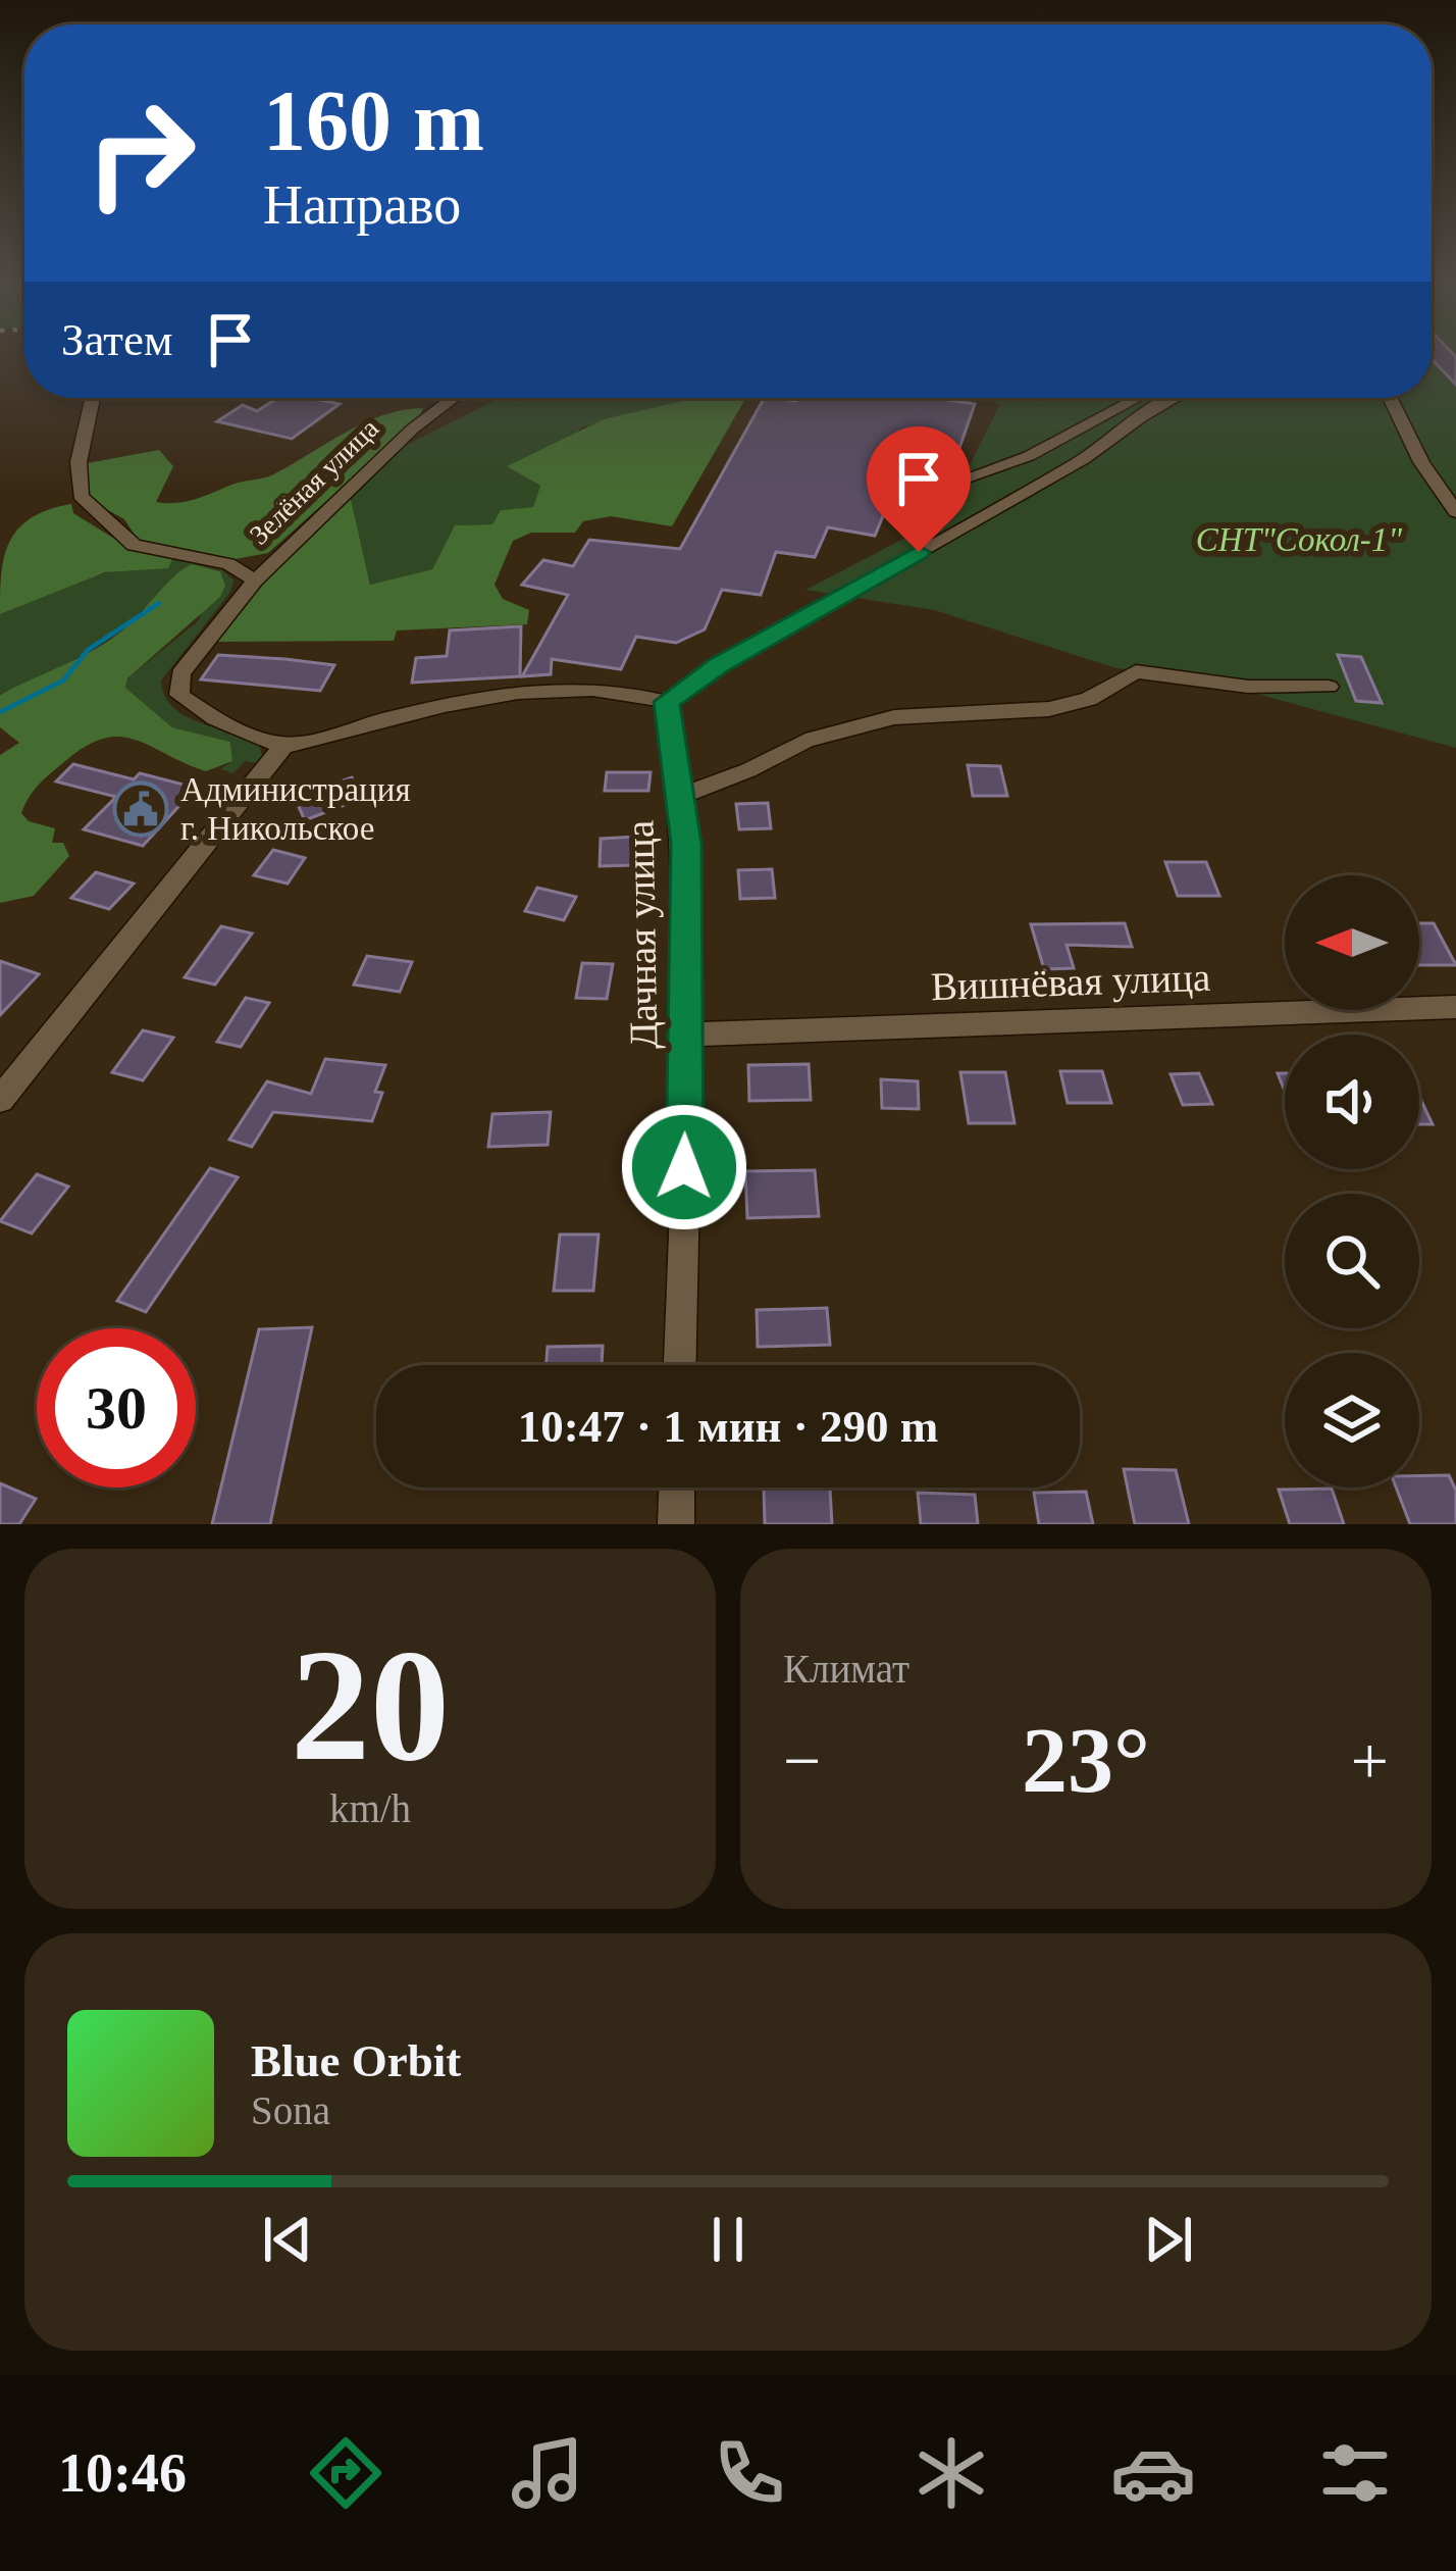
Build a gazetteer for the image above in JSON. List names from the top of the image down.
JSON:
{
  "streets": {
    "street": ["Зелёная улица", "Дачная улица", "Вишнёвая улица"]
  },
  "crossings": [
    ["Дачная улица", "Вишнёвая улица"]
  ],
  "parks": ["СНТ\"Сокол-1\""],
  "places": {
    "public building": ["Администрация г. Никольское"]
  },
  "north": "left",
  "page": {
    "turn": ["160 m", "Направо"],
    "then": "Затем",
    "limit": "30",
    "trip": "10:47 · 1 мин · 290 m",
    "tile": [
      ["20", "km/h"],
      "Климат"
    ],
    "heat": ["−", "23°", "+"],
    "song": ["Blue Orbit", "Sona"],
    "tabs": "10:46"
  }
}
